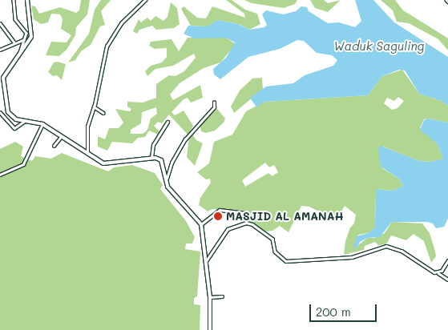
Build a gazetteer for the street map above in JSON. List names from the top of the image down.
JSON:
{
  "water": ["Waduk Saguling"],
  "places": ["MASJID AL AMANAH"],
  "scale_bar": "200 m"
}
